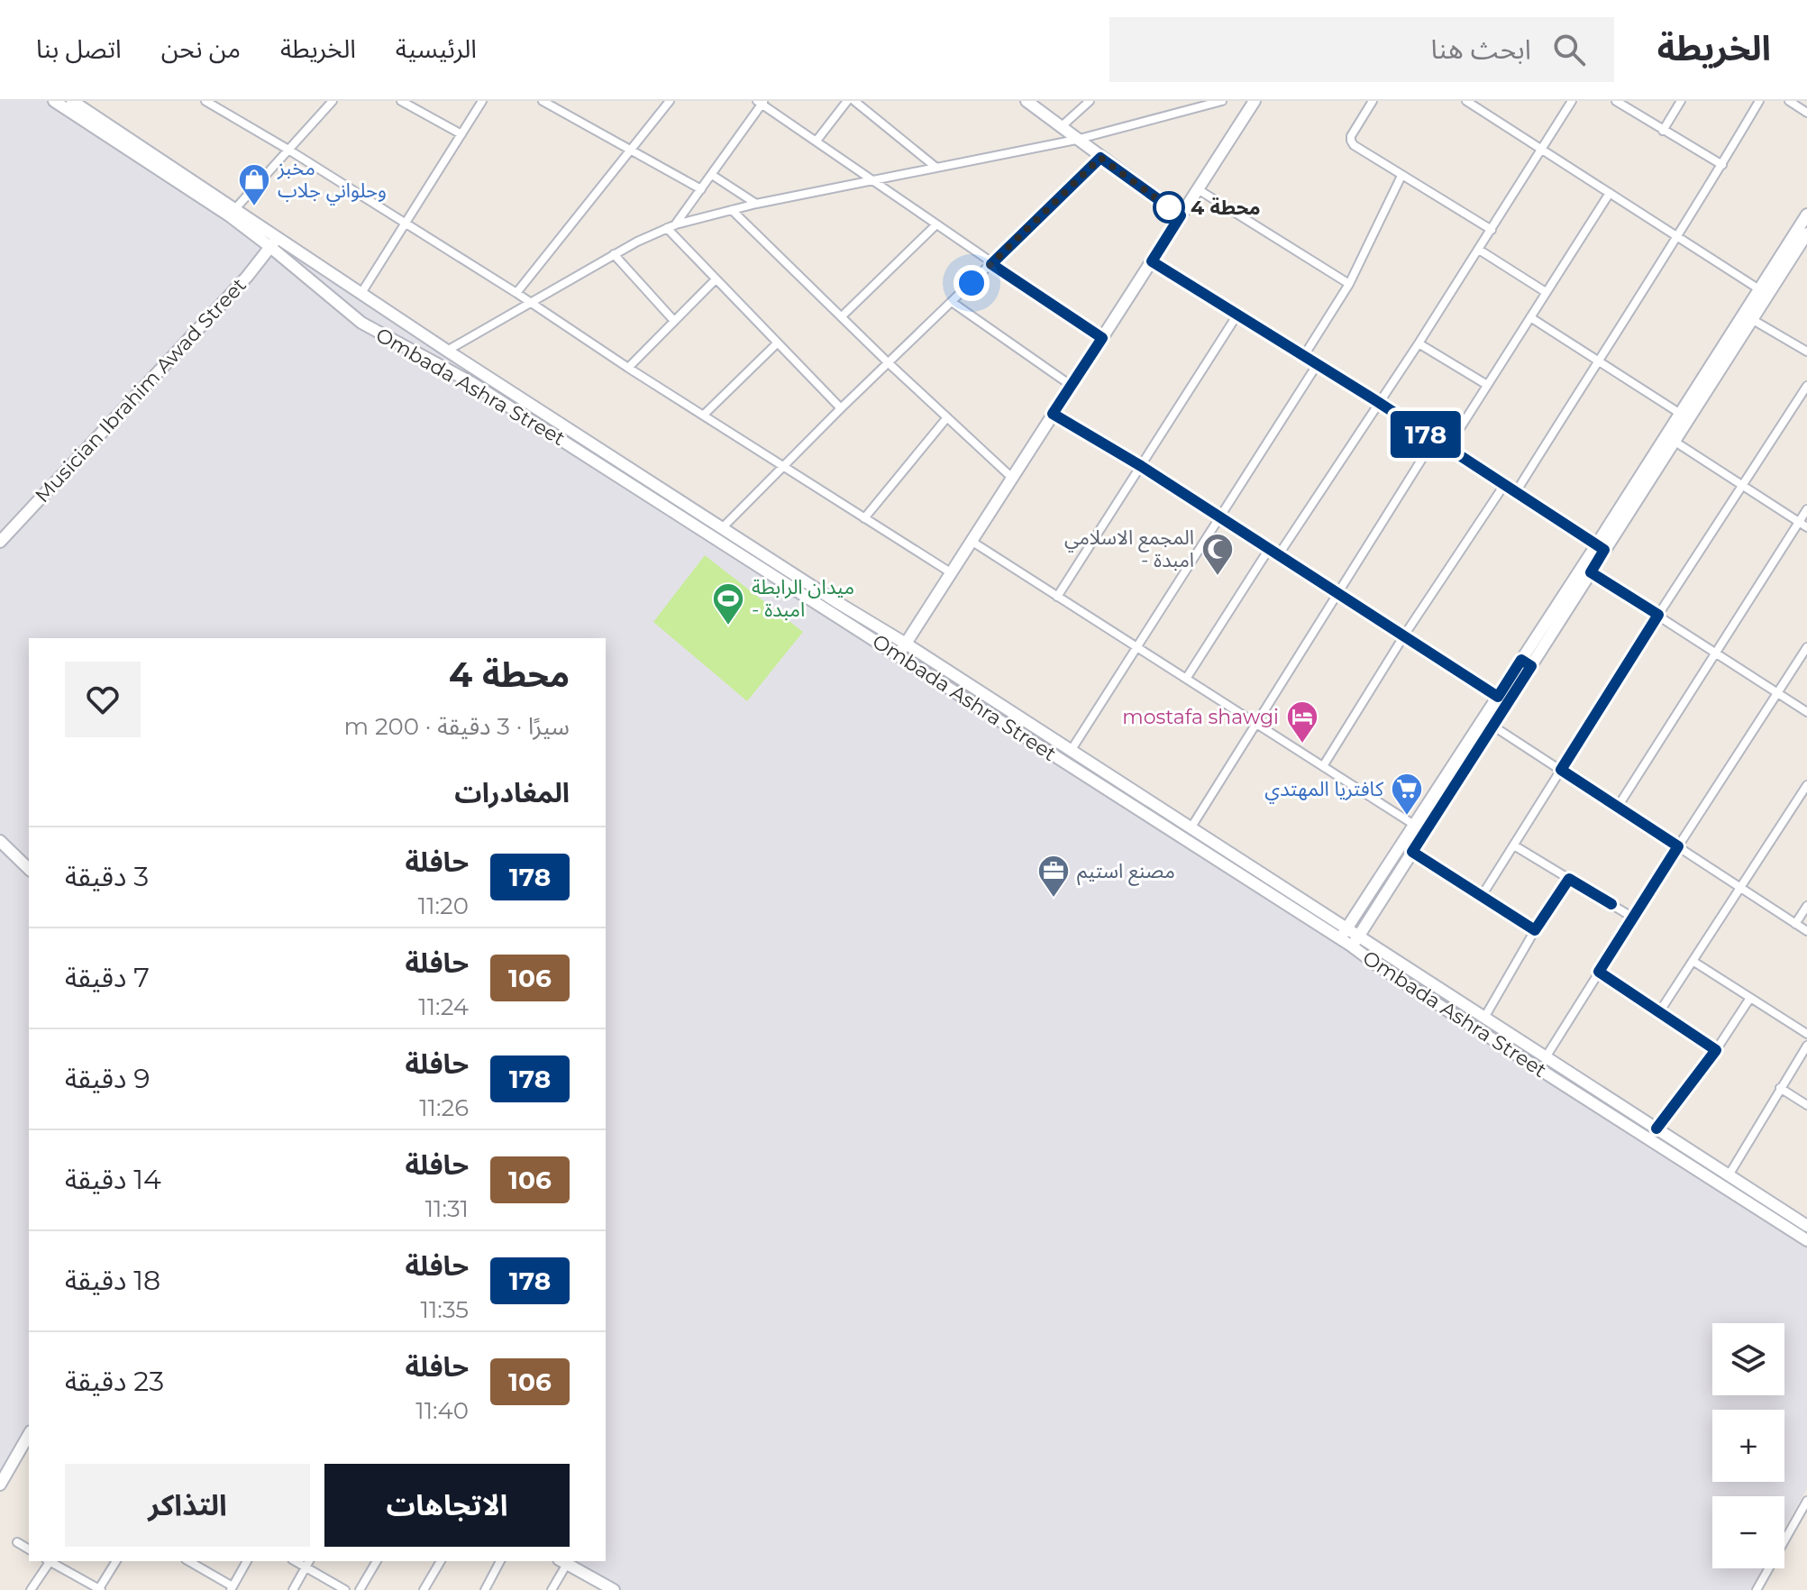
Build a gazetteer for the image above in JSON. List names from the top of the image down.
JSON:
{
  "streets": {
    "main road": ["Ombada Ashra Street", "Musician Ibrahim Awad Street"]
  },
  "crossings": [
    ["Ombada Ashra Street", "Musician Ibrahim Awad Street"]
  ],
  "places": {
    "shop": ["مخبز وحلواني جلاب"],
    "other": ["محطة 4"],
    "mosque": ["المجمع الاسلامي - امبدة"],
    "sports": ["ميدان الرابطة - امبدة"],
    "hotel": ["mostafa shawgi"],
    "supermarket": ["كافتريا المهتدي"],
    "office": ["مصنع استيم"]
  },
  "lines": ["bus line 178"],
  "page": {
    "header": "الخريطة",
    "search": "ابحث هنا",
    "nav": [
      "الرئيسية",
      "الخريطة",
      "من نحن",
      "اتصل بنا"
    ],
    "on_map": "178",
    "heading": [
      ["محطة 4", "سيرًا · 3 دقيقة · 200 m"],
      "المغادرات"
    ],
    "list": [
      {
        "mark": "178",
        "name": "حافلة",
        "note": "11:20",
        "value": "3 دقيقة"
      },
      {
        "mark": "106",
        "name": "حافلة",
        "note": "11:24",
        "value": "7 دقيقة"
      },
      {
        "mark": "178",
        "name": "حافلة",
        "note": "11:26",
        "value": "9 دقيقة"
      },
      {
        "mark": "106",
        "name": "حافلة",
        "note": "11:31",
        "value": "14 دقيقة"
      },
      {
        "mark": "178",
        "name": "حافلة",
        "note": "11:35",
        "value": "18 دقيقة"
      },
      {
        "mark": "106",
        "name": "حافلة",
        "note": "11:40",
        "value": "23 دقيقة"
      }
    ],
    "map_buttons": ["+", "−"],
    "buttons": ["الاتجاهات", "التذاكر"]
  }
}
